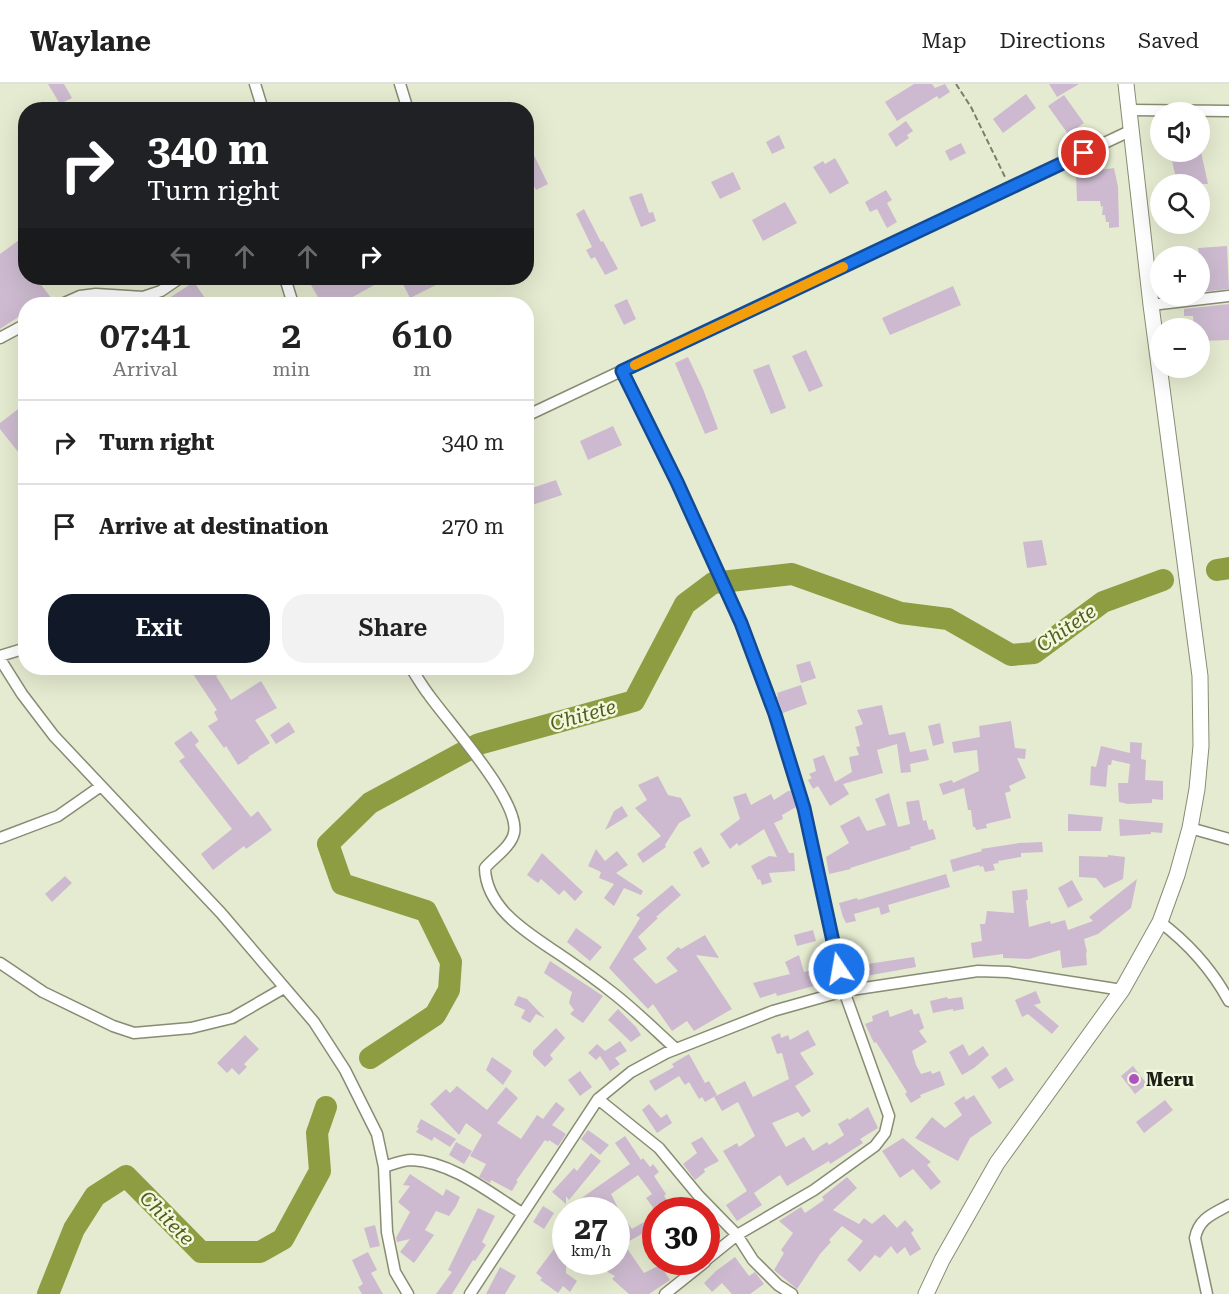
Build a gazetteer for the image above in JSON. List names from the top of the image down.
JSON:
{
  "water": ["Chitete"],
  "places": ["Meru"],
  "page": {
    "header": "Waylane",
    "nav": ["Map", "Directions", "Saved"],
    "map_buttons": ["+", "−"],
    "turn": ["340 m", "Turn right"],
    "eta": [
      "07:41",
      "Arrival",
      "2",
      "min",
      "610",
      "m"
    ],
    "list": [
      {
        "name": "Turn right",
        "value": "340 m"
      },
      {
        "name": "Arrive at destination",
        "value": "270 m"
      }
    ],
    "buttons": ["Exit", "Share"],
    "speed": "27 km/h",
    "limit": "30"
  }
}
